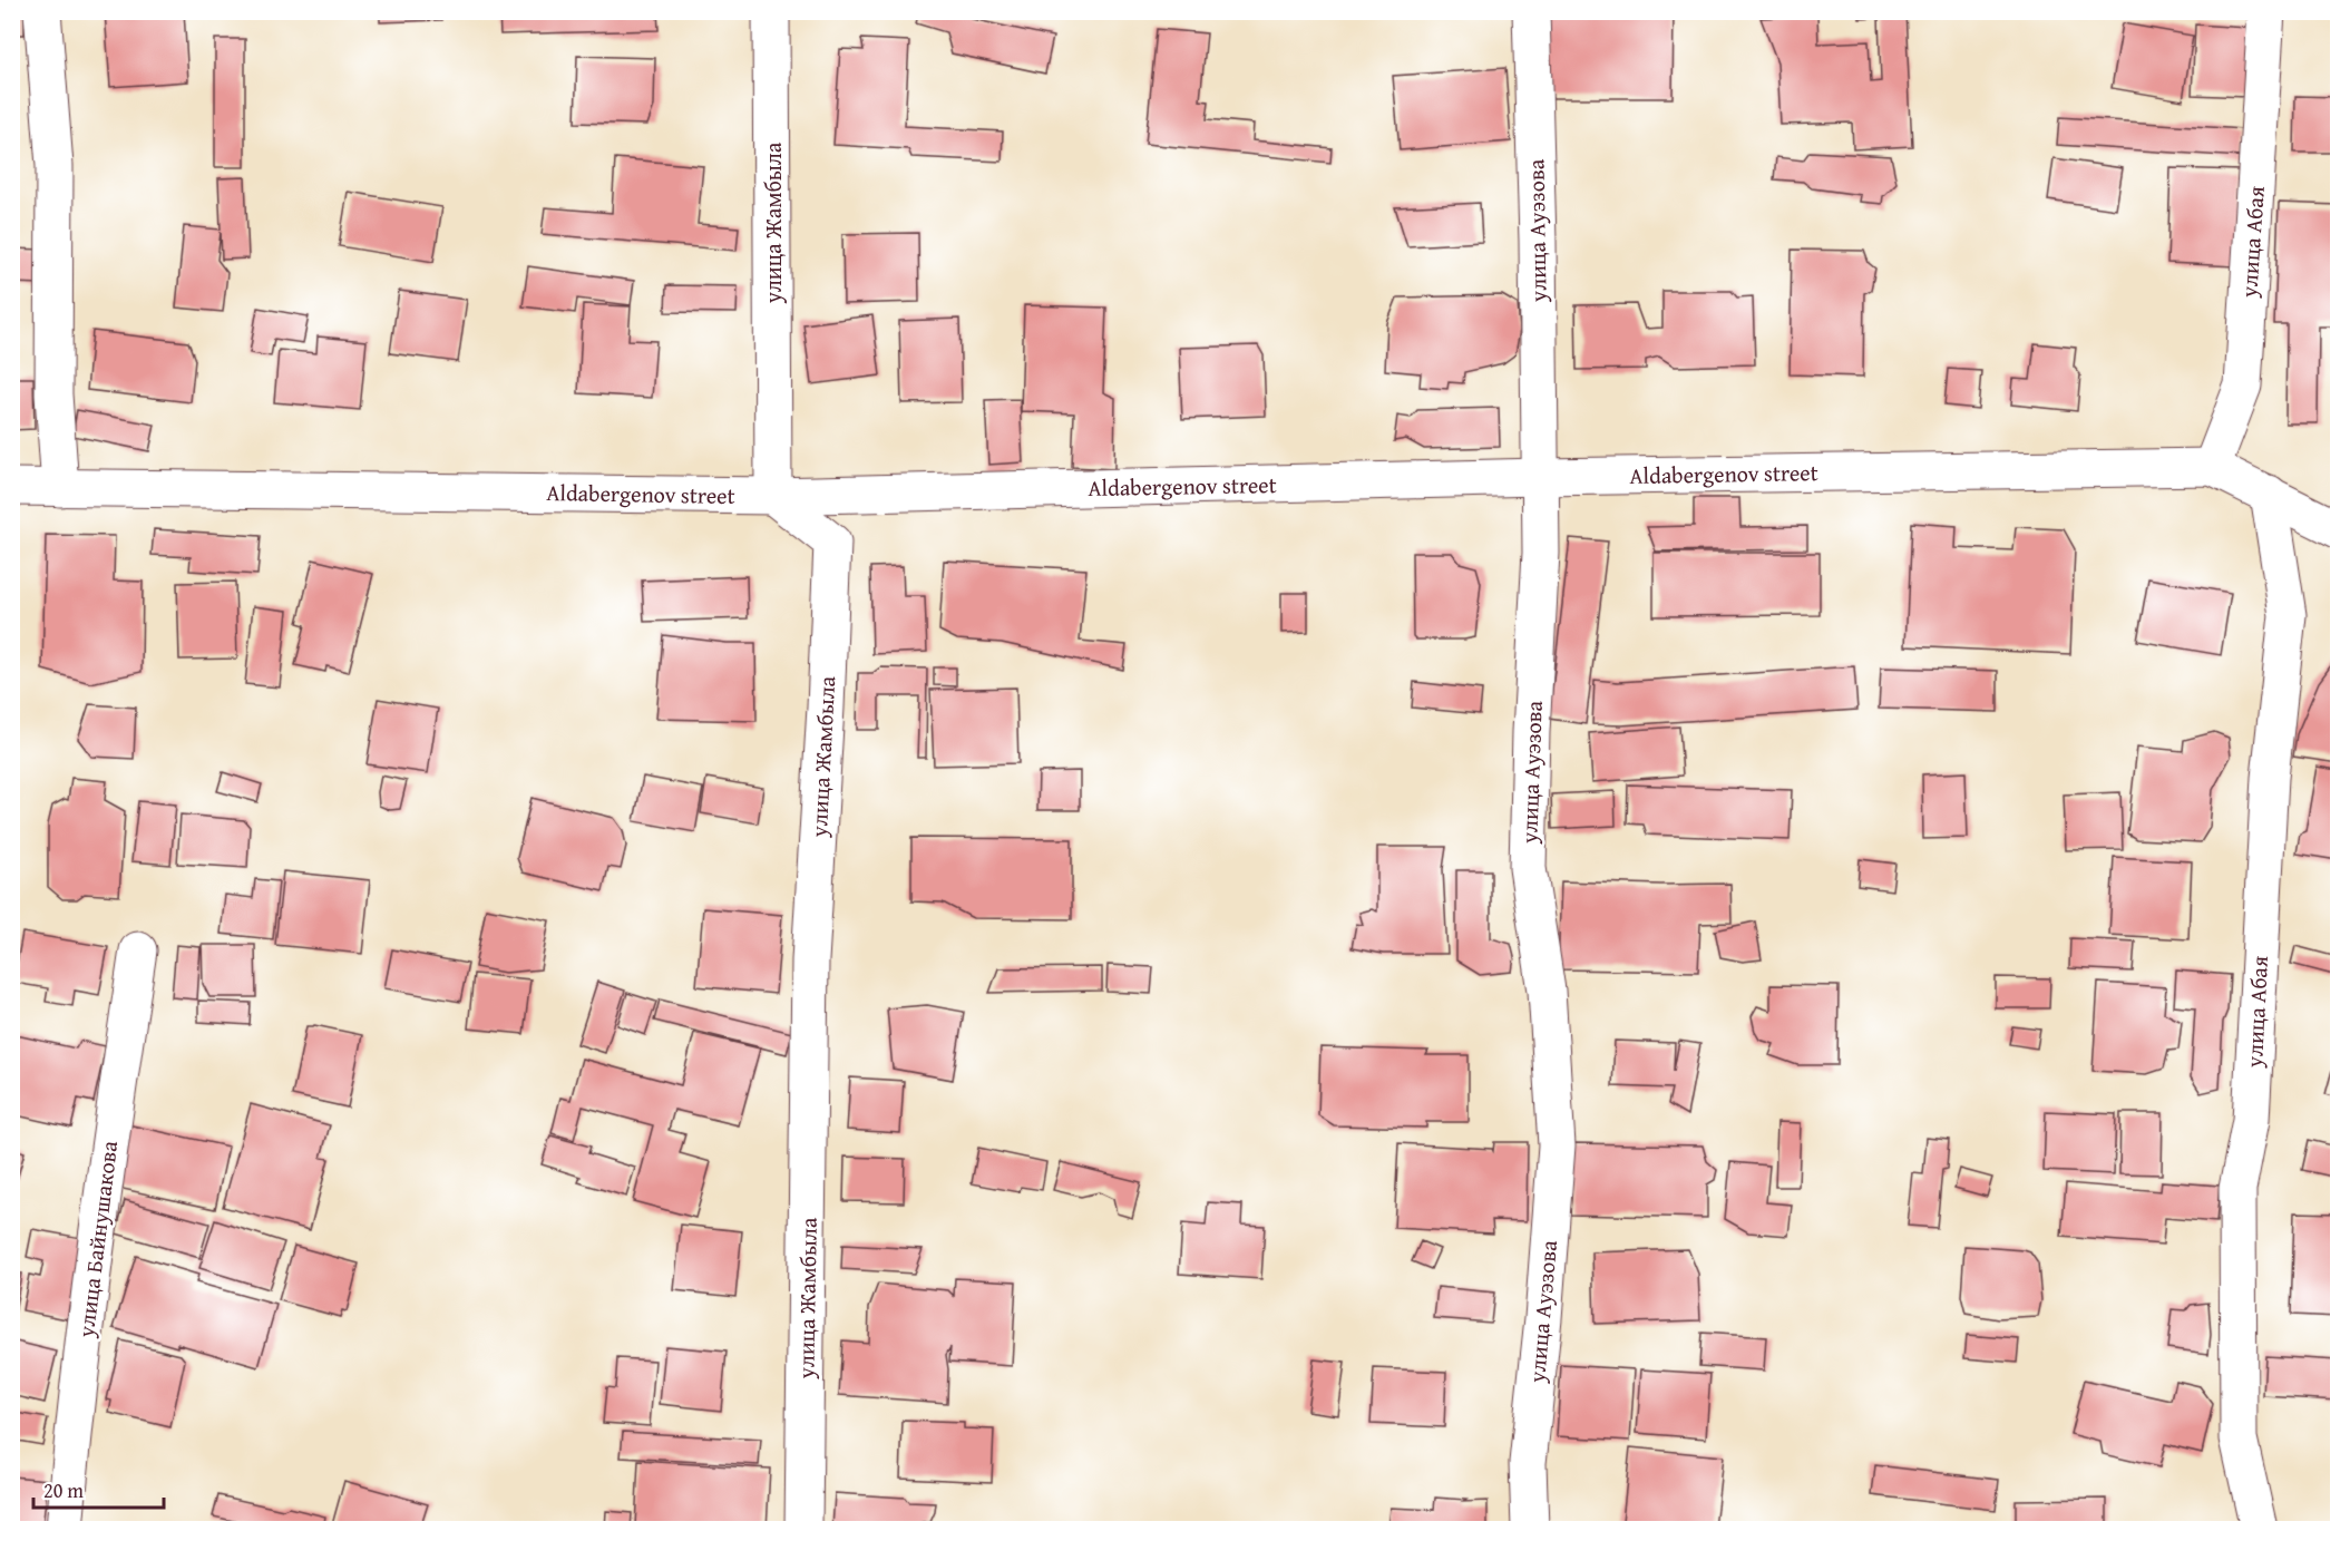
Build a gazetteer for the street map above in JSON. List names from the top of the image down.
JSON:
{
  "streets": {
    "street": [
      "улица Жамбыла",
      "улица Ауэзова",
      "улица Абая",
      "Aldabergenov street",
      "улица Байнушакова"
    ]
  },
  "crossings": [
    ["улица Жамбыла", "Aldabergenov street"],
    ["улица Ауэзова", "Aldabergenov street"],
    ["улица Абая", "Aldabergenov street"]
  ],
  "scale_bar": "20 m"
}
